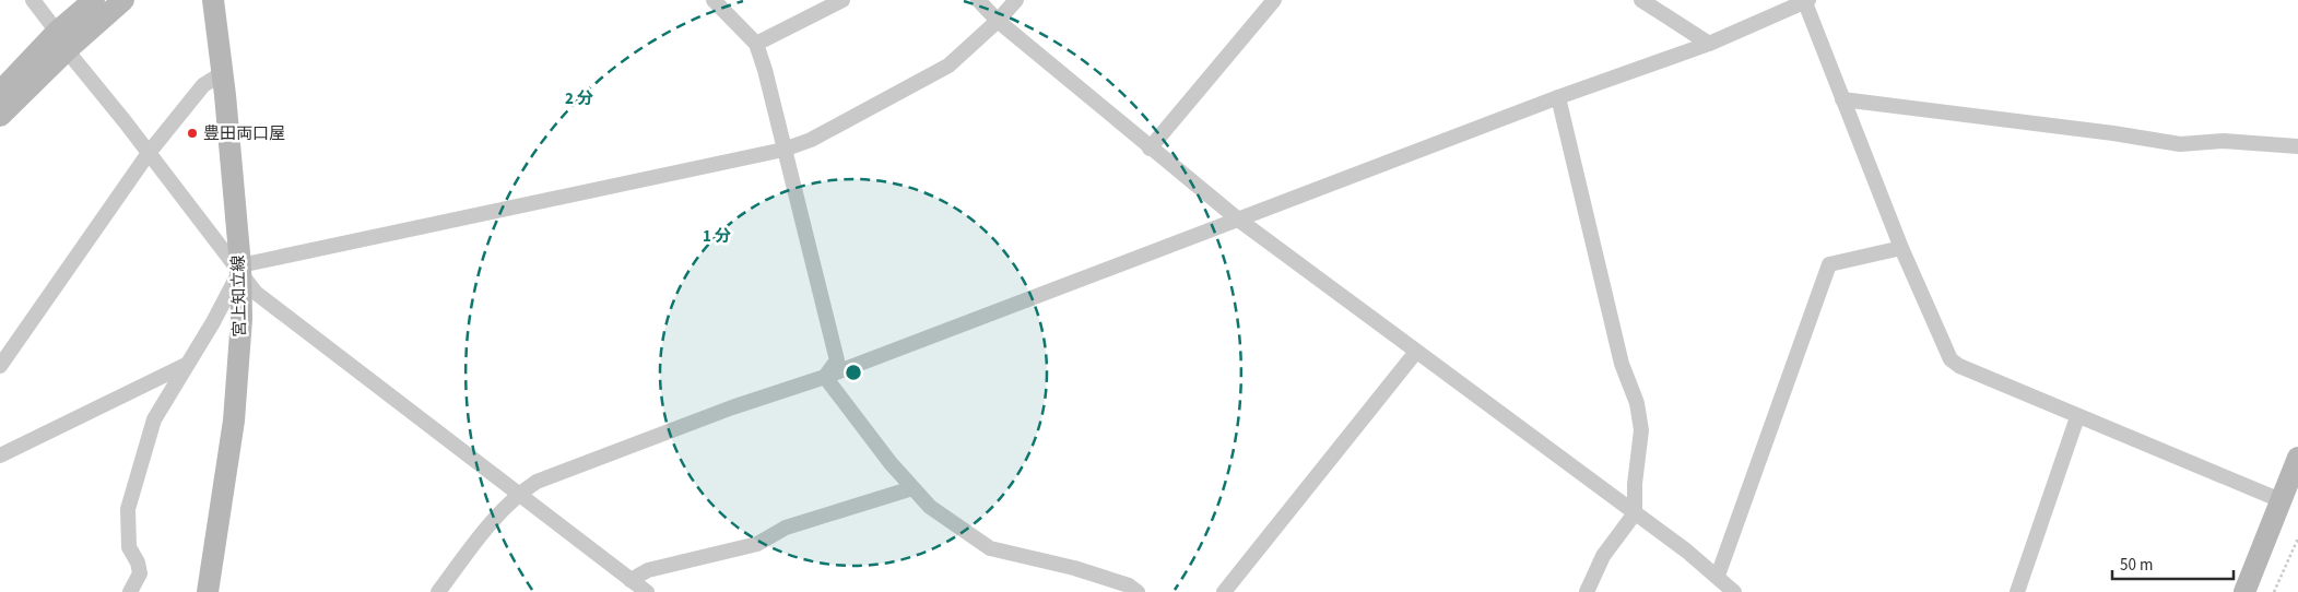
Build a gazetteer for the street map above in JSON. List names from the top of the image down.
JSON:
{
  "streets": {
    "main road": ["宮上知立線"]
  },
  "places": ["豊田両口屋"],
  "scale_bar": "50 m",
  "rings": ["2 分", "1 分"]
}
